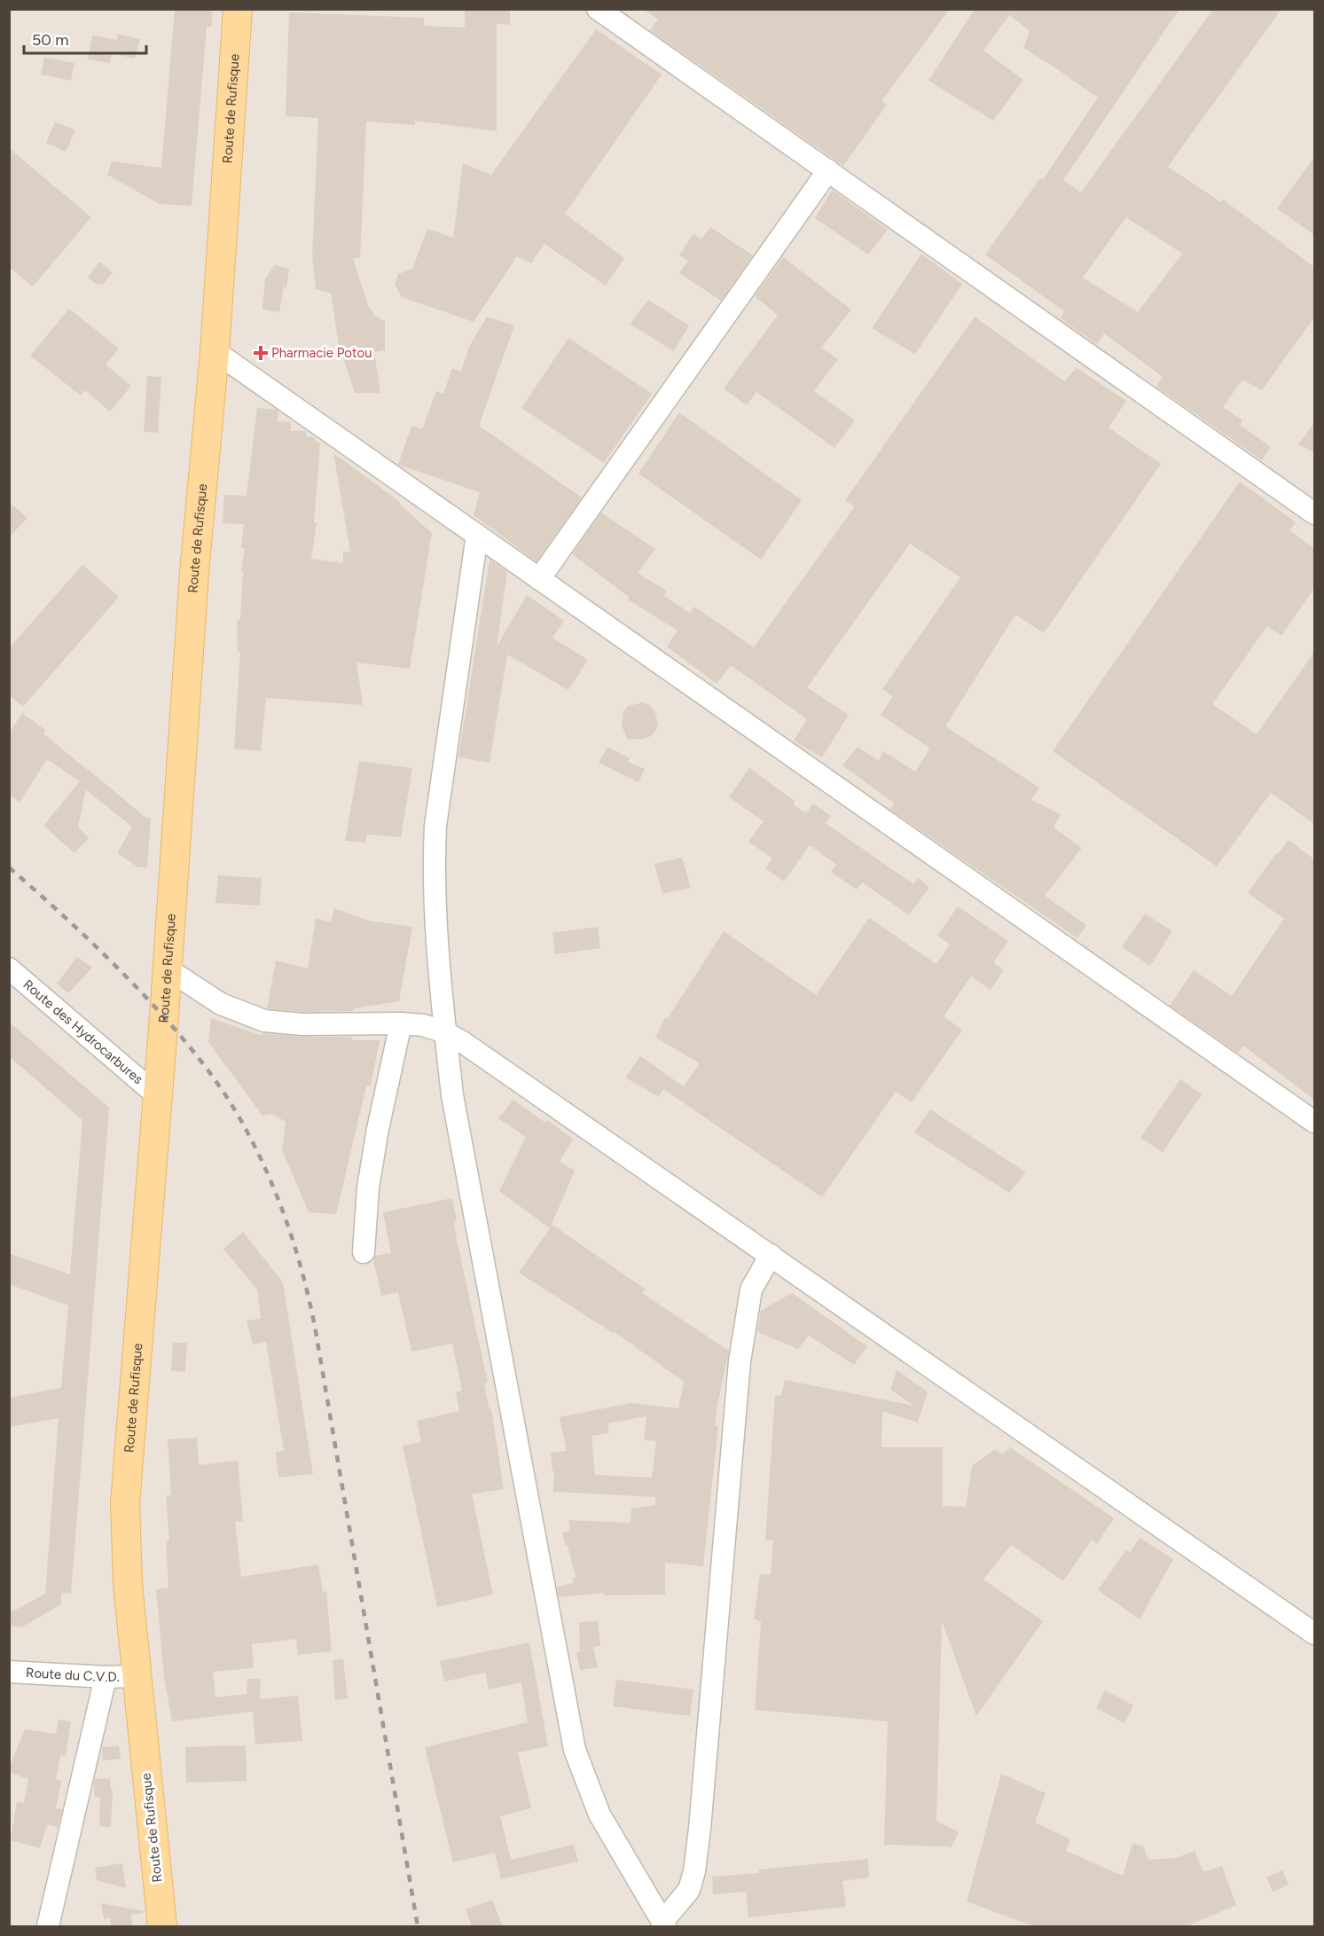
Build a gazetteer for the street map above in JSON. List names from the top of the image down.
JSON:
{
  "streets": {
    "main road": ["Route de Rufisque"],
    "street": ["Route des Hydrocarbures", "Route du C.V.D."]
  },
  "crossings": [
    ["Route de Rufisque", "Route des Hydrocarbures"],
    ["Route de Rufisque", "Route du C.V.D."]
  ],
  "places": {
    "health": ["Pharmacie Potou"]
  },
  "scale_bar": "50 m"
}
